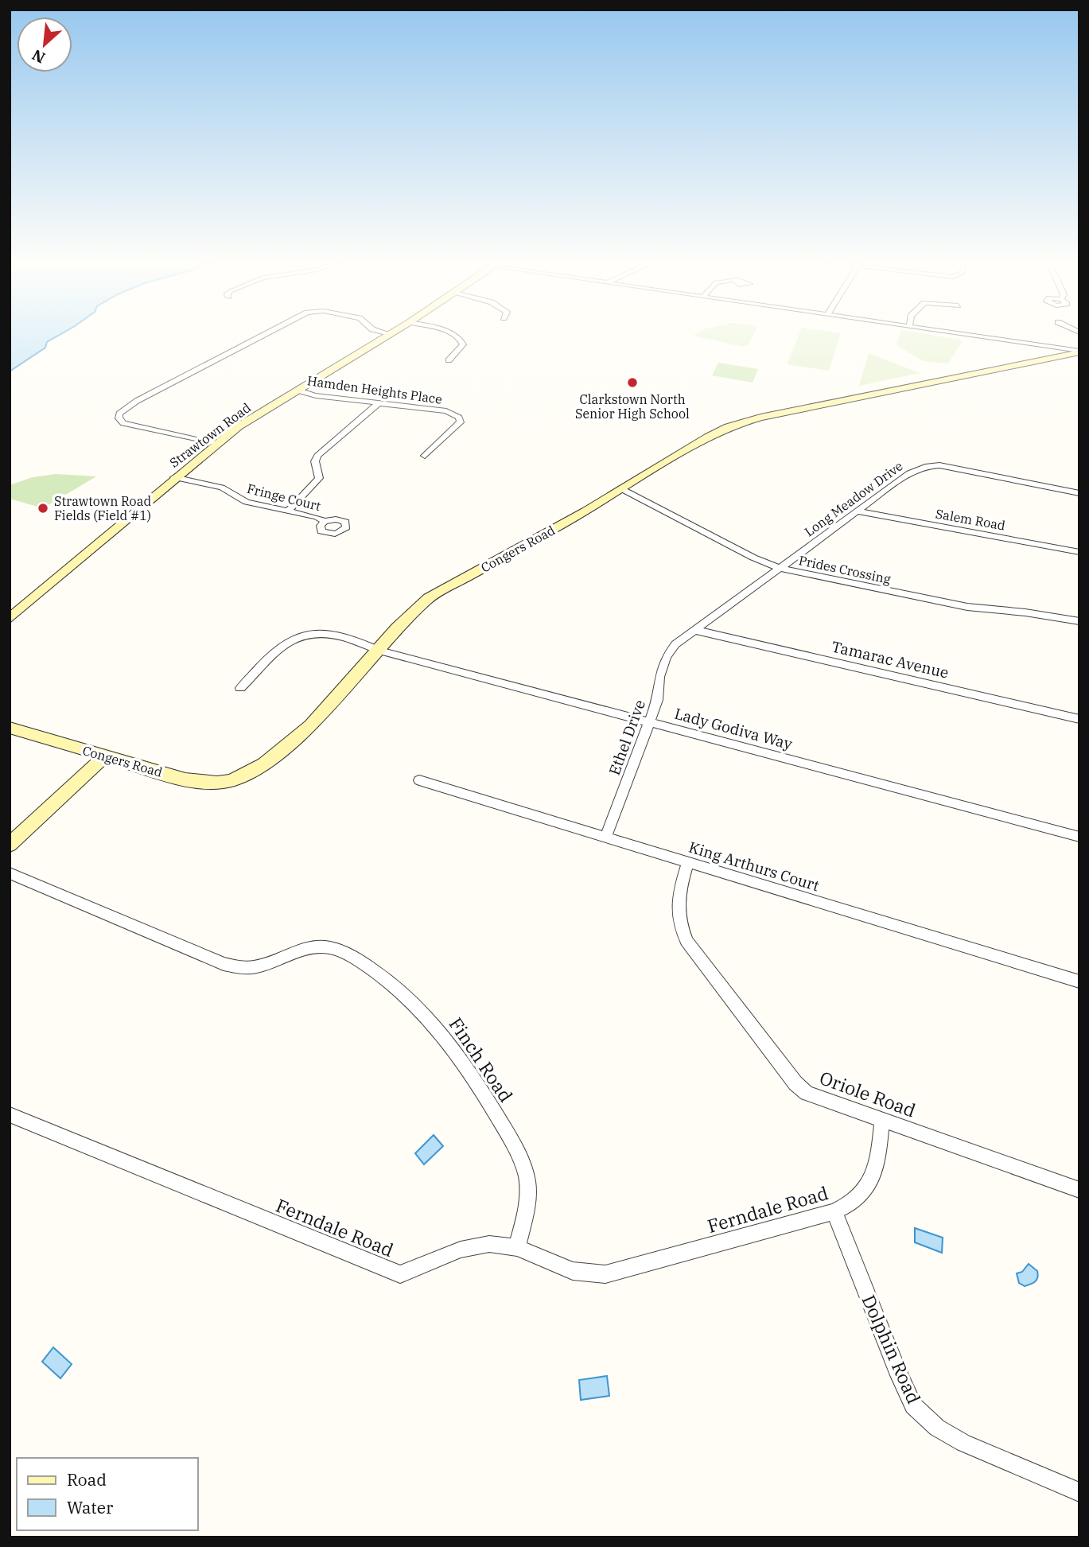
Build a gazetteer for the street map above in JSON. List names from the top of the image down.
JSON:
{
  "streets": {
    "street": [
      "Hamden Heights Place",
      "Strawtown Road",
      "Fringe Court",
      "Long Meadow Drive",
      "Salem Road",
      "Congers Road",
      "Prides Crossing",
      "Tamarac Avenue",
      "Lady Godiva Way",
      "Ethel Drive",
      "King Arthurs Court",
      "Finch Road",
      "Oriole Road",
      "Ferndale Road",
      "Dolphin Road"
    ]
  },
  "crossings": [
    ["Hamden Heights Place", "Strawtown Road"],
    ["Strawtown Road", "Fringe Court"],
    ["Long Meadow Drive", "Salem Road"],
    ["Long Meadow Drive", "Prides Crossing"],
    ["Long Meadow Drive", "Ethel Drive"],
    ["Congers Road", "Prides Crossing"],
    ["Congers Road", "Lady Godiva Way"],
    ["Prides Crossing", "Ethel Drive"],
    ["Tamarac Avenue", "Ethel Drive"],
    ["Lady Godiva Way", "Ethel Drive"],
    ["Ethel Drive", "King Arthurs Court"],
    ["King Arthurs Court", "Oriole Road"],
    ["Finch Road", "Ferndale Road"],
    ["Oriole Road", "Ferndale Road"],
    ["Ferndale Road", "Dolphin Road"]
  ],
  "places": ["Clarkstown North Senior High School", "Strawtown Road Fields (Field #1)"],
  "legend": ["Road", "Water"],
  "north": "bottom left"
}
